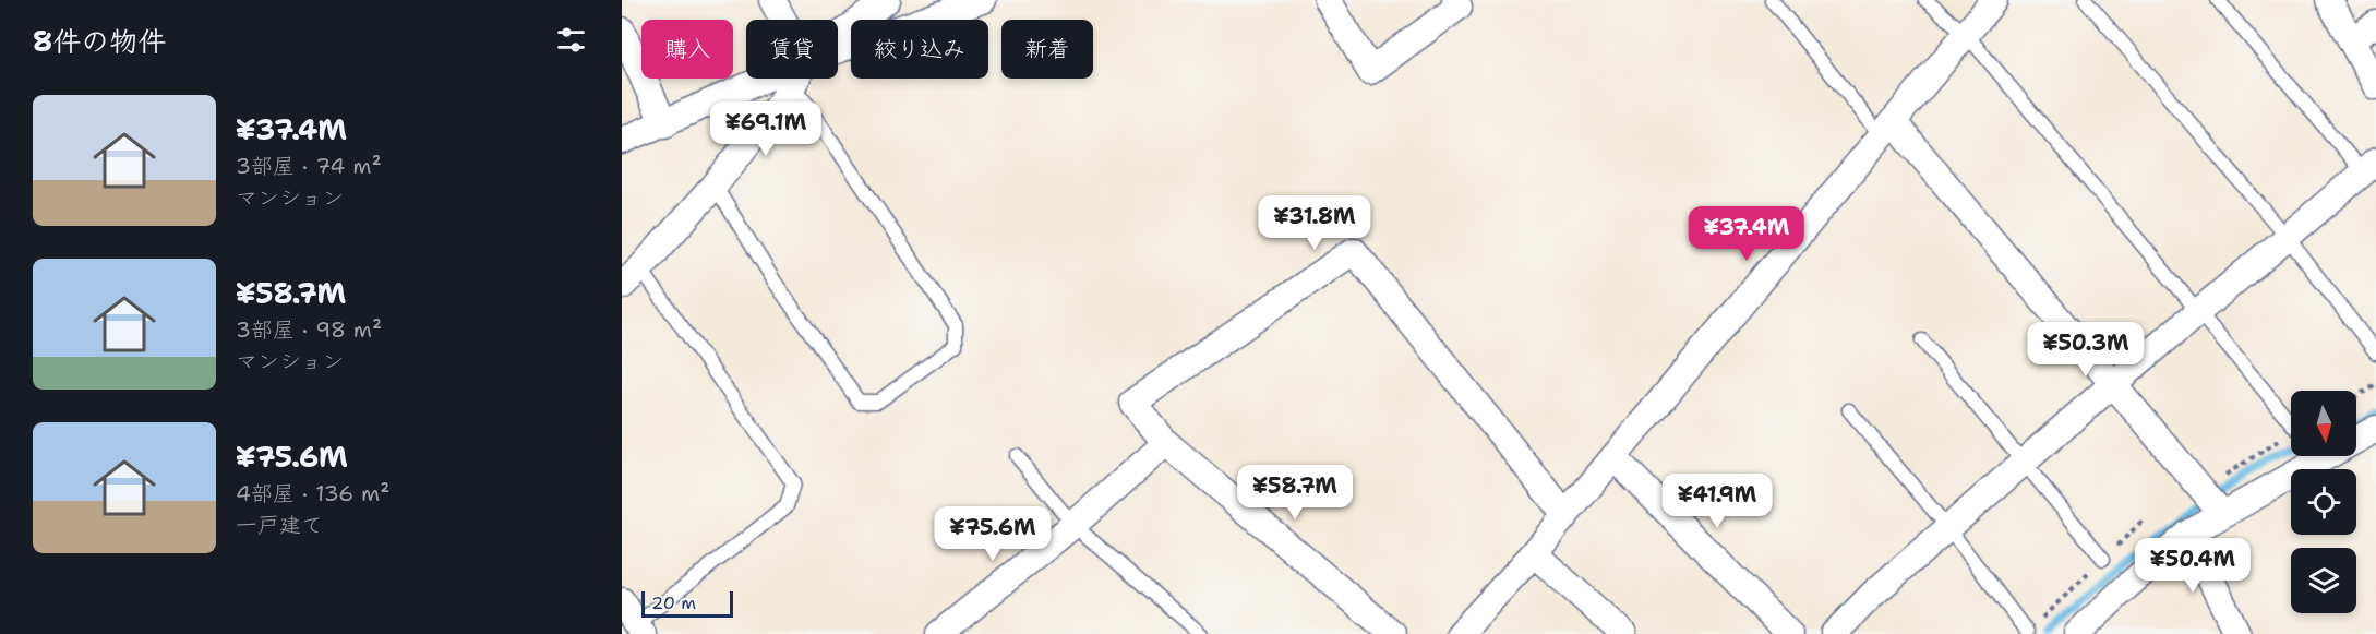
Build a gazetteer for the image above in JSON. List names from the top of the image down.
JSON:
{
  "scale_bar": "20 m",
  "north": "bottom",
  "page": {
    "heading": "8件の物件",
    "chip": [
      "購入",
      "賃貸",
      "絞り込み",
      "新着"
    ],
    "list": [
      {
        "name": "¥37.4M",
        "note": "3部屋 · 74 m² · マンション"
      },
      {
        "name": "¥58.7M",
        "note": "3部屋 · 98 m² · マンション"
      },
      {
        "name": "¥75.6M",
        "note": "4部屋 · 136 m² · 一戸建て"
      }
    ],
    "price": [
      "¥69.1M",
      "¥31.8M",
      "¥37.4M",
      "¥50.3M",
      "¥58.7M",
      "¥41.9M",
      "¥75.6M",
      "¥50.4M"
    ],
    "scale": "20 m"
  }
}
